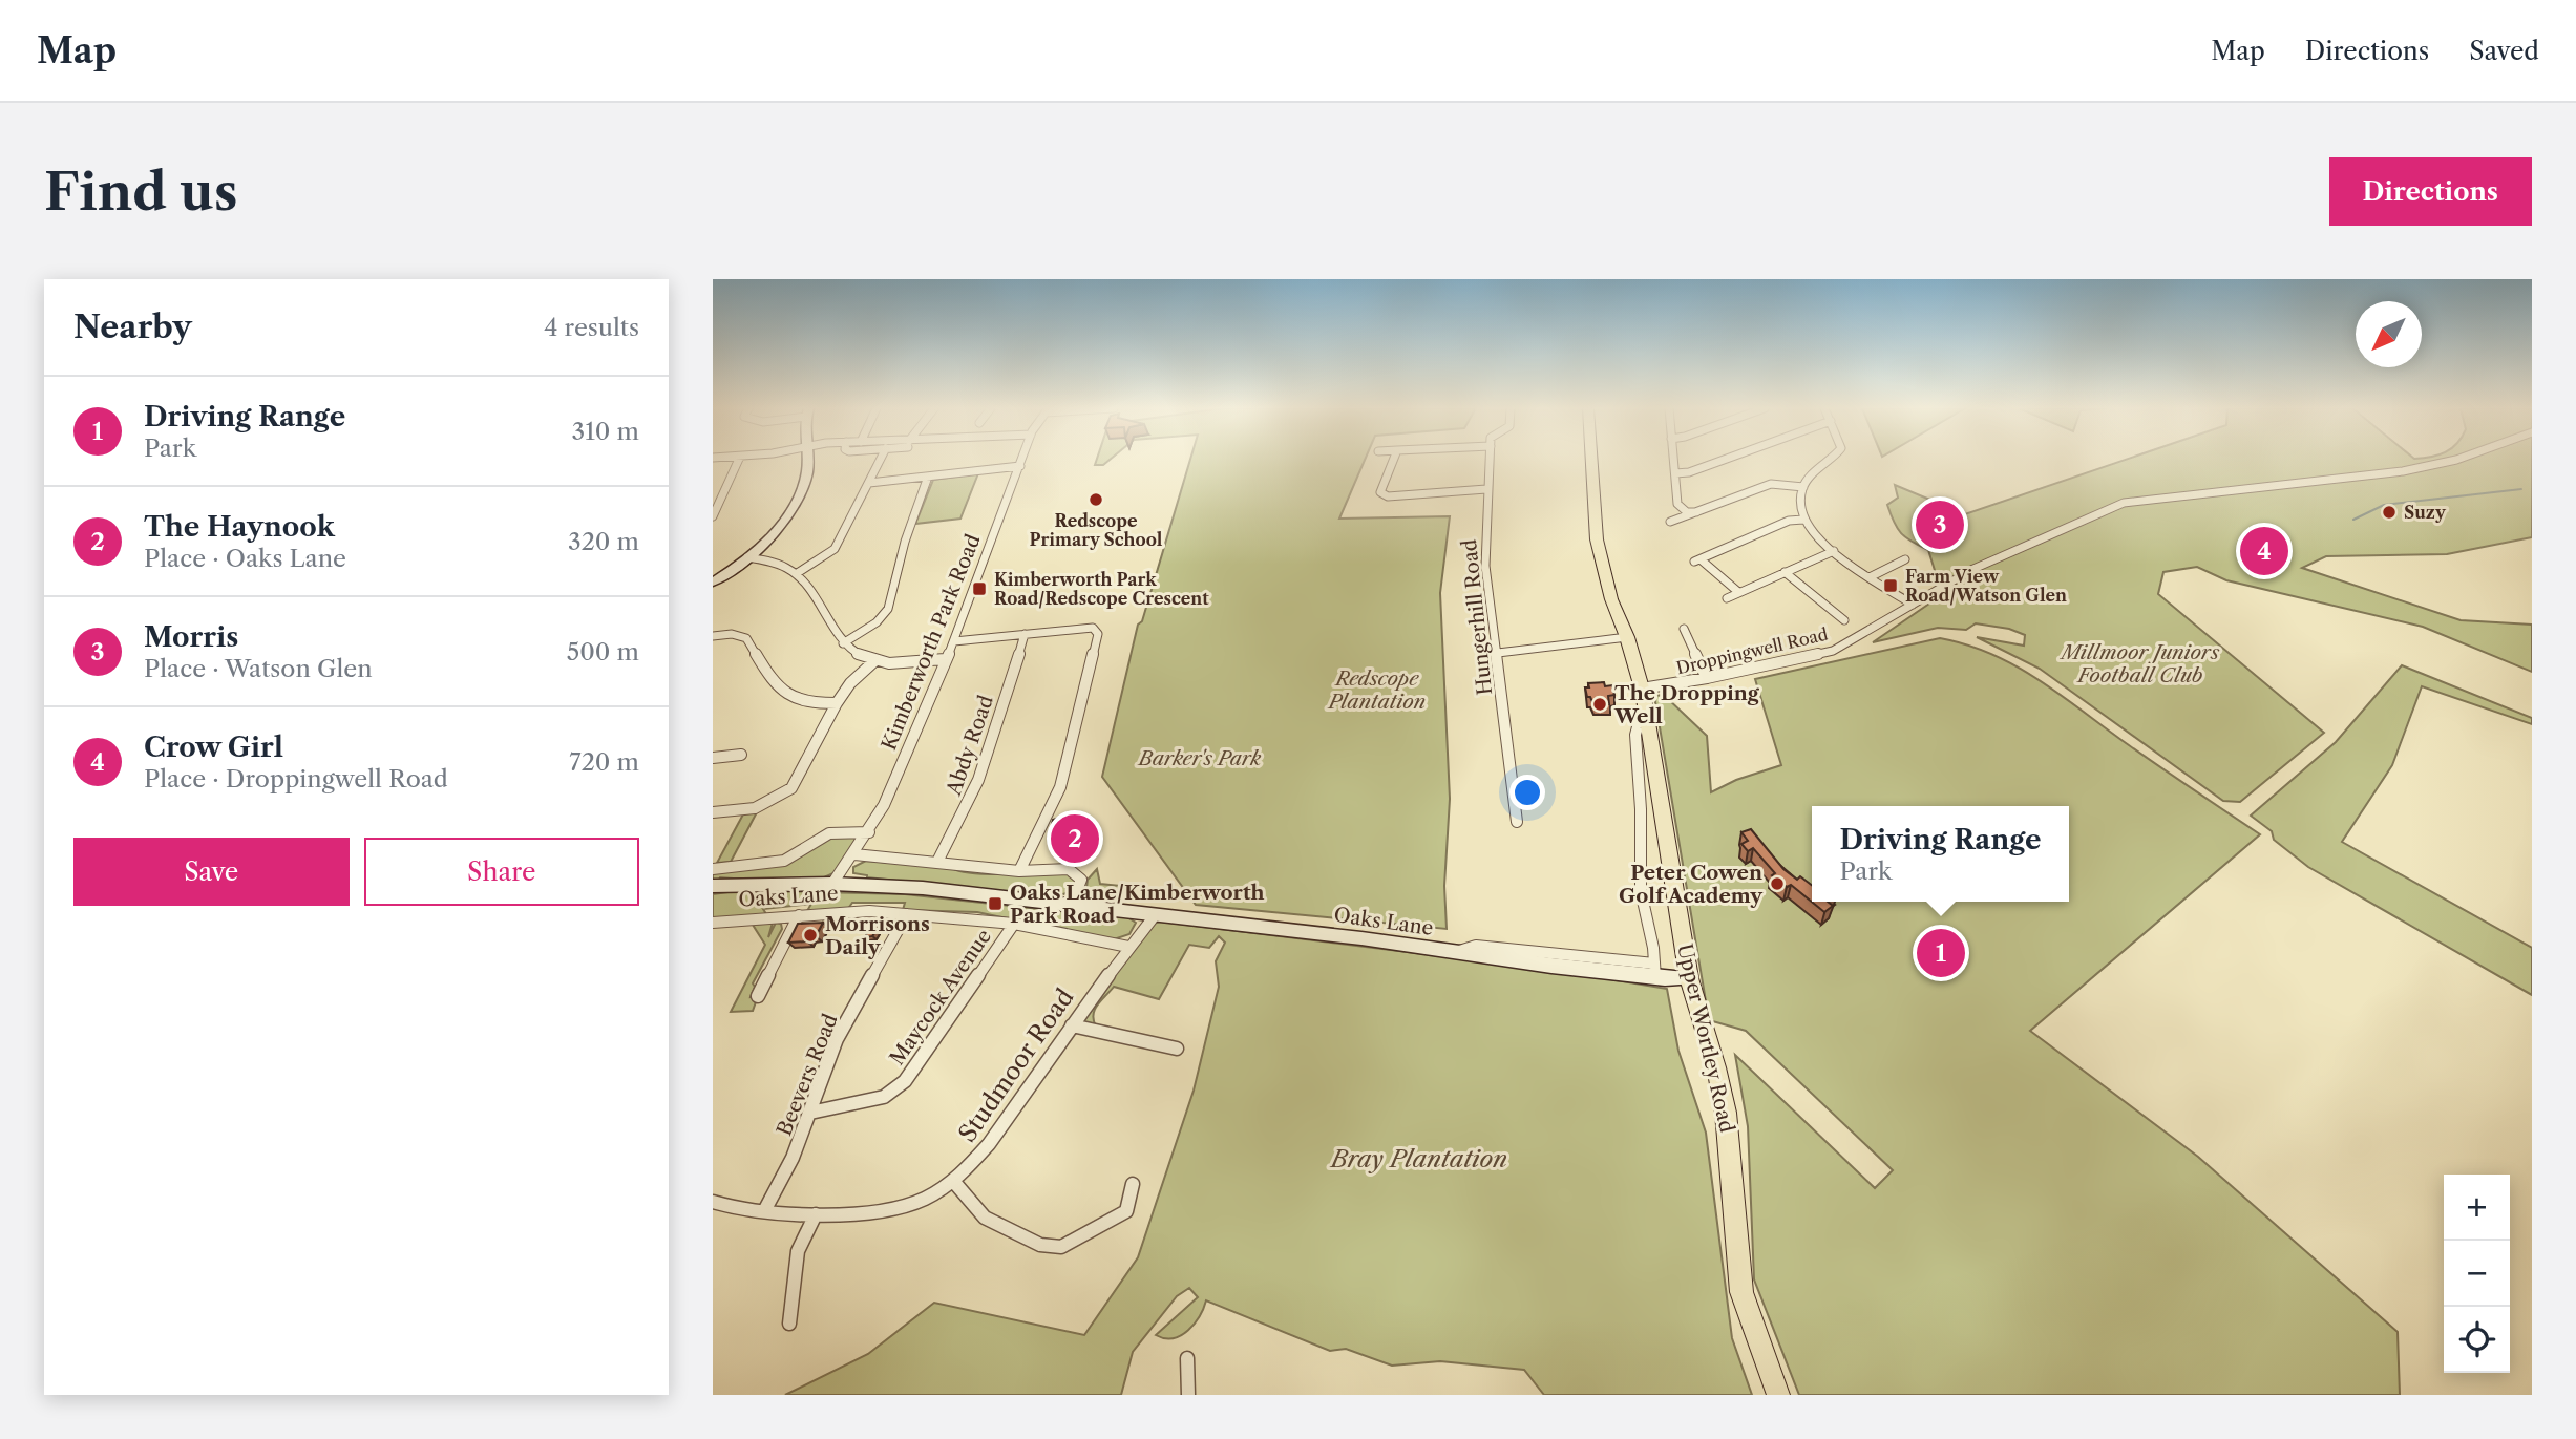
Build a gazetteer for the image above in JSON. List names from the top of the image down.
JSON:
{
  "streets": {
    "main road": ["Upper Wortley Road"],
    "street": [
      "Hungerhill Road",
      "Kimberworth Park Road",
      "Droppingwell Road",
      "Abdy Road",
      "Oaks Lane",
      "Maycock Avenue",
      "Studmoor Road",
      "Beevers Road"
    ]
  },
  "crossings": [
    ["Kimberworth Park Road", "Oaks Lane"],
    ["Droppingwell Road", "Upper Wortley Road"],
    ["Oaks Lane", "Maycock Avenue"],
    ["Oaks Lane", "Upper Wortley Road"],
    ["Oaks Lane", "Studmoor Road"],
    ["Oaks Lane", "Beevers Road"],
    ["Maycock Avenue", "Beevers Road"],
    ["Studmoor Road", "Beevers Road"]
  ],
  "parks": [
    "Millmoor Juniors Football Club",
    "Redscope Plantation",
    "Barker's Park",
    "Bray Plantation"
  ],
  "places": {
    "other": [
      "Redscope Primary School",
      "Suzy",
      "The Dropping Well",
      "Peter Cowen Golf Academy",
      "Morrisons Daily"
    ],
    "transit": ["Farm View Road/Watson Glen", "Kimberworth Park Road/Redscope Crescent", "Oaks Lane/Kimberworth Park Road"]
  },
  "north": "bottom left",
  "page": {
    "header": "Map",
    "nav": ["Map", "Directions", "Saved"],
    "buttons": [
      "Directions",
      ["Save", "Share"]
    ],
    "title": "Find us",
    "heading": ["Nearby", "4 results"],
    "list": [
      {
        "mark": "1",
        "name": "Driving Range",
        "note": "Park",
        "value": "310 m"
      },
      {
        "mark": "2",
        "name": "The Haynook",
        "note": "Place · Oaks Lane",
        "value": "320 m"
      },
      {
        "mark": "3",
        "name": "Morris",
        "note": "Place · Watson Glen",
        "value": "500 m"
      },
      {
        "mark": "4",
        "name": "Crow Girl",
        "note": "Place · Droppingwell Road",
        "value": "720 m"
      }
    ],
    "pins": [
      "3",
      "4",
      "2",
      "1"
    ],
    "popup": ["Driving Range", "Park"],
    "map_buttons": ["+", "−"]
  }
}
